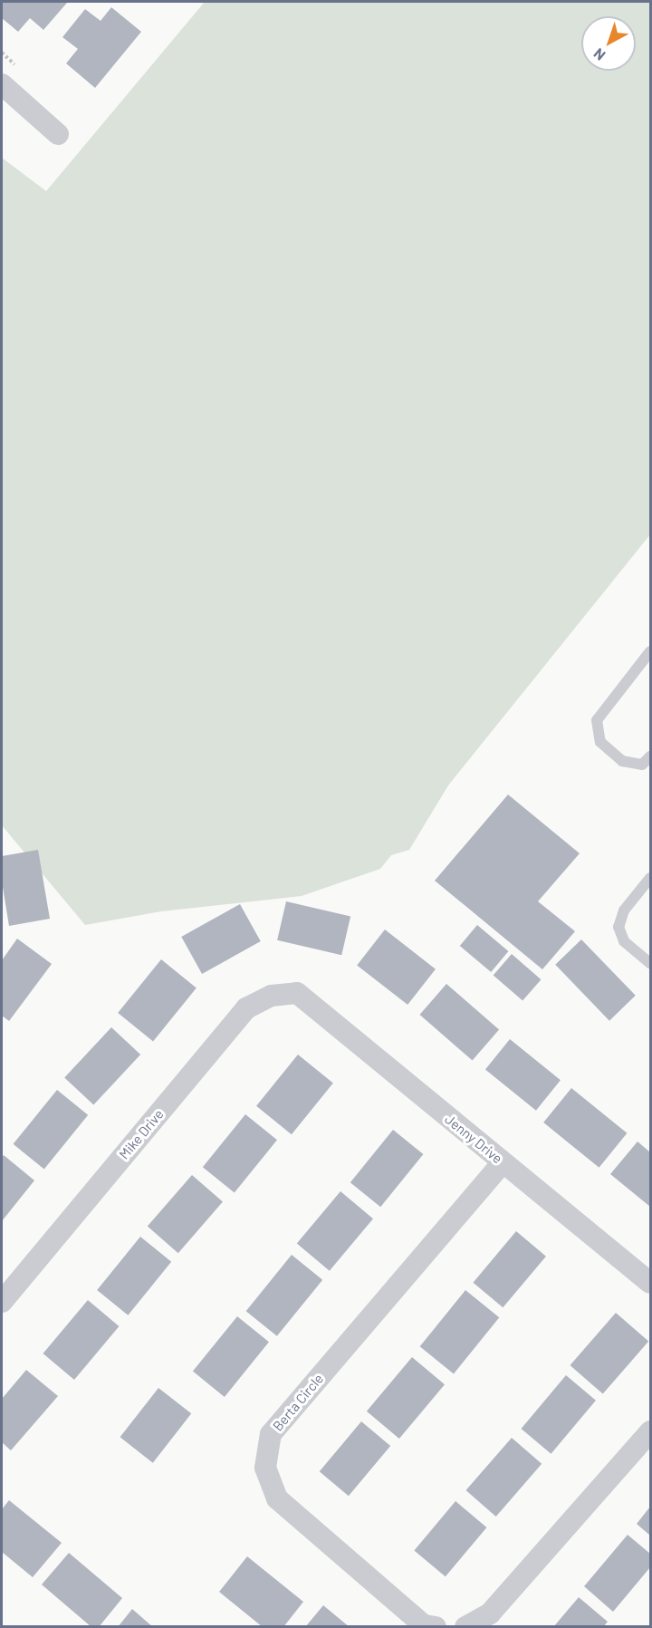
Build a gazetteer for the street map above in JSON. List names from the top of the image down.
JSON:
{
  "streets": {
    "street": ["Mike Drive", "Jenny Drive", "Berta Circle"]
  },
  "crossings": [
    ["Mike Drive", "Jenny Drive"],
    ["Jenny Drive", "Berta Circle"]
  ],
  "north": "bottom left"
}
